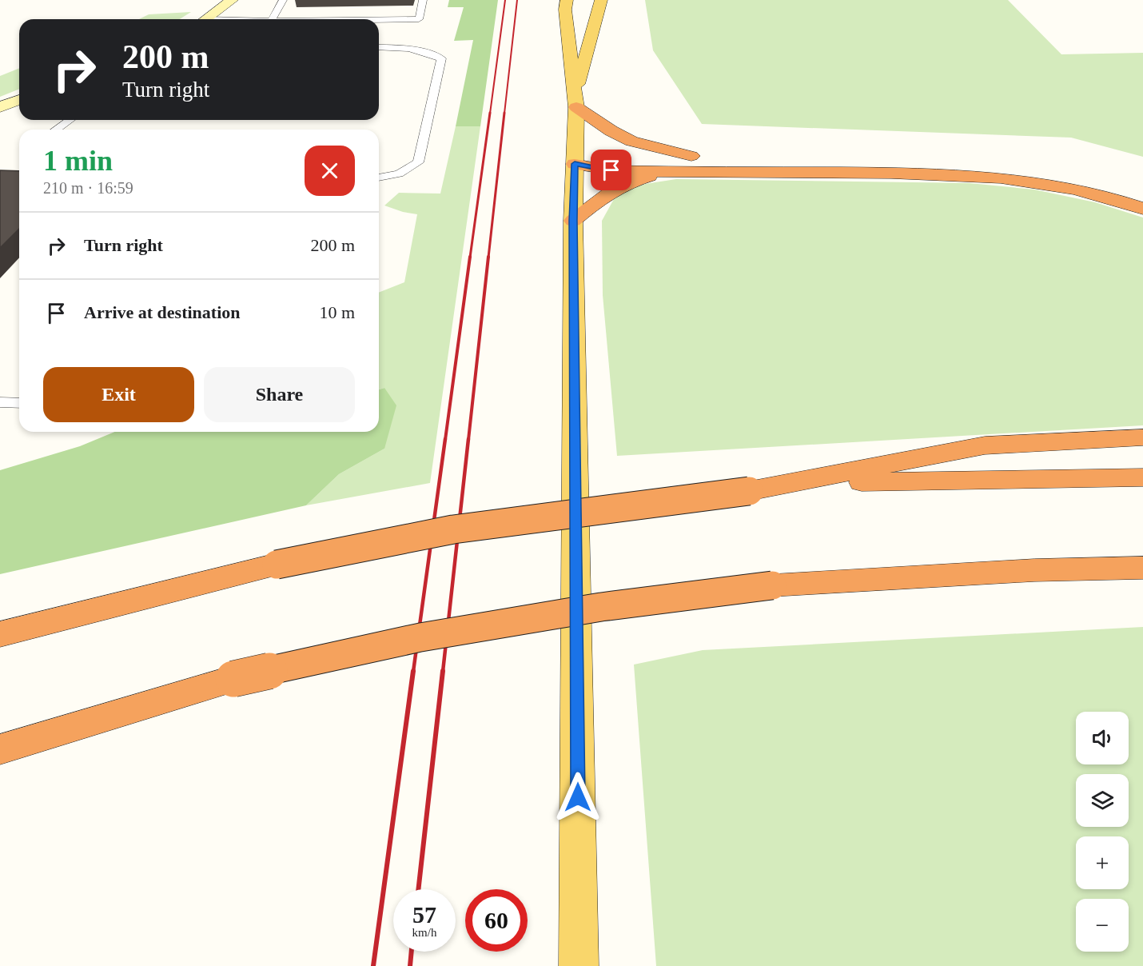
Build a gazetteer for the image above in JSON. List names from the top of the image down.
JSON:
{
  "page": {
    "turn": ["200 m", "Turn right"],
    "heading": ["1 min", "210 m · 16:59"],
    "list": [
      {
        "name": "Turn right",
        "value": "200 m"
      },
      {
        "name": "Arrive at destination",
        "value": "10 m"
      }
    ],
    "buttons": ["Exit", "Share"],
    "map_buttons": ["+", "−"],
    "speed": "57 km/h",
    "limit": "60"
  }
}
